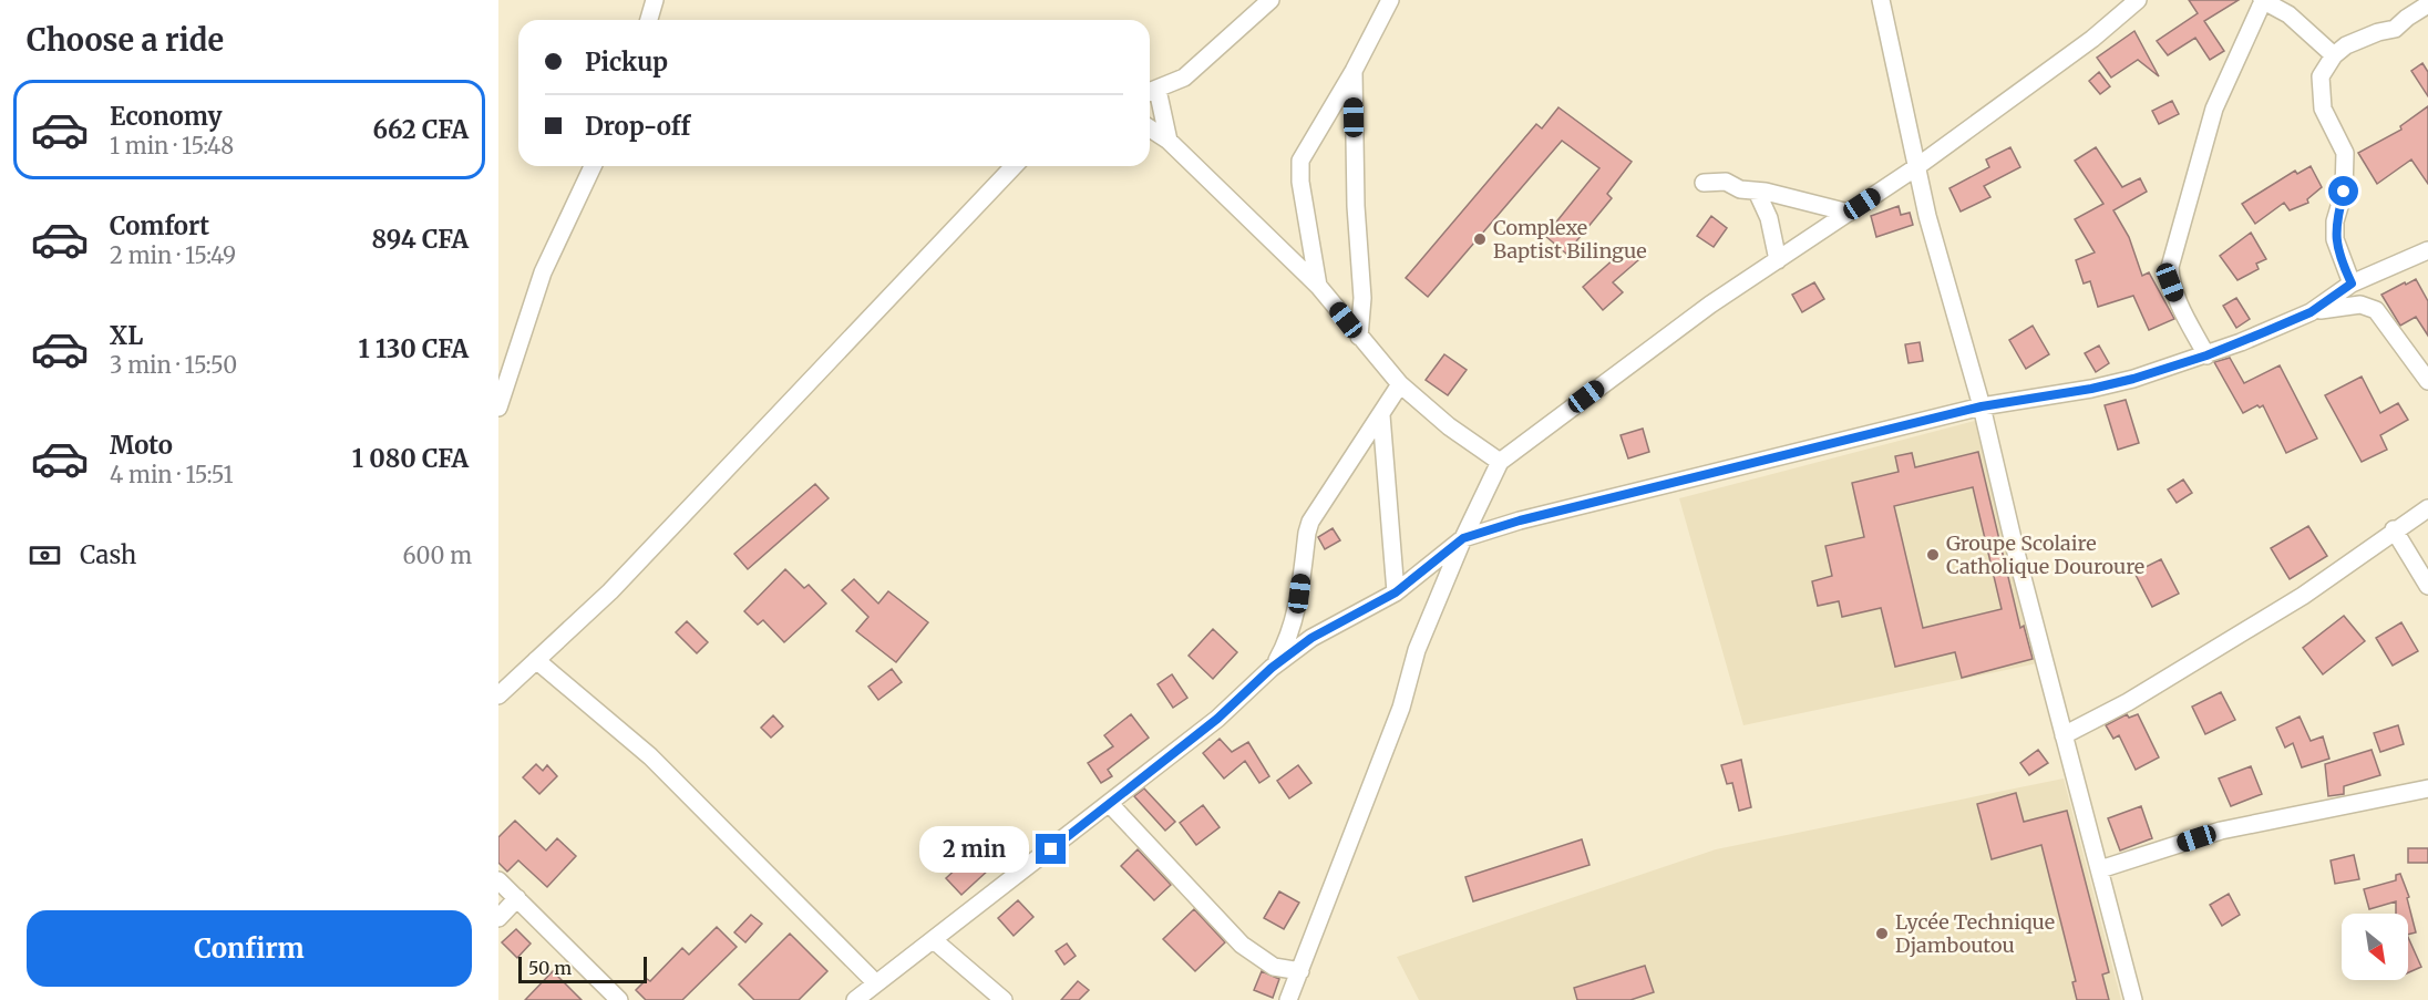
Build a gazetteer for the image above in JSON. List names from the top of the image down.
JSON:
{
  "places": ["Complexe Baptist Bilingue", "Groupe Scolaire Catholique Douroure", "Lycée Technique Djamboutou"],
  "scale_bar": "50 m",
  "north": "bottom right",
  "page": {
    "heading": "Choose a ride",
    "banner": ["Pickup", "Drop-off"],
    "list": [
      {
        "name": "Economy",
        "note": "1 min · 15:48",
        "value": "662 CFA"
      },
      {
        "name": "Comfort",
        "note": "2 min · 15:49",
        "value": "894 CFA"
      },
      {
        "name": "XL",
        "note": "3 min · 15:50",
        "value": "1 130 CFA"
      },
      {
        "name": "Moto",
        "note": "4 min · 15:51",
        "value": "1 080 CFA"
      }
    ],
    "pay": ["Cash", "600 m"],
    "bubble": "2 min",
    "buttons": "Confirm",
    "scale": "50 m"
  }
}
